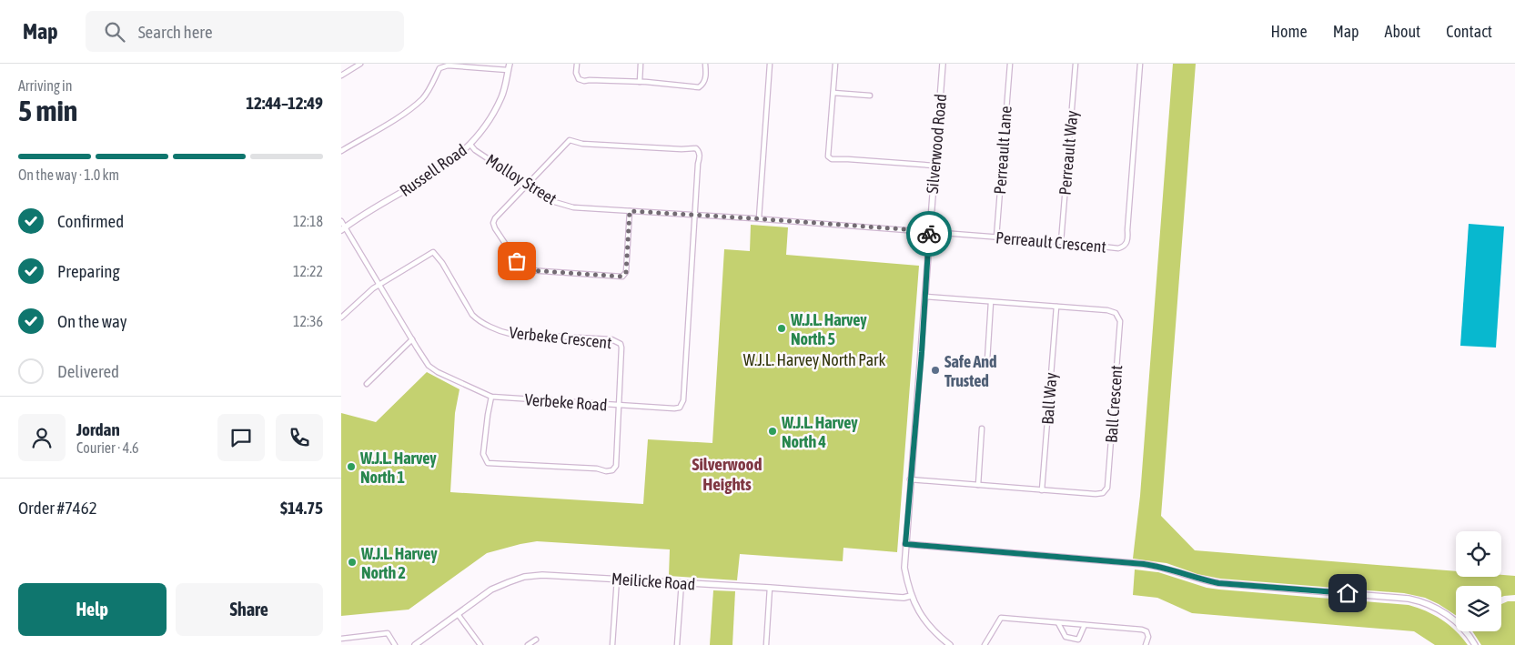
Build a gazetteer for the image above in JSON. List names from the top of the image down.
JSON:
{
  "streets": {
    "street": [
      "Silverwood Road",
      "Perreault Lane",
      "Perreault Way",
      "Russell Road",
      "Molloy Street",
      "Perreault Crescent",
      "Verbeke Crescent",
      "Ball Way",
      "Verbeke Road",
      "Ball Crescent",
      "Meilicke Road"
    ]
  },
  "crossings": [
    ["Silverwood Road", "Molloy Street"],
    ["Silverwood Road", "Perreault Crescent"],
    ["Silverwood Road", "Ball Crescent"],
    ["Silverwood Road", "Meilicke Road"],
    ["Perreault Lane", "Perreault Crescent"],
    ["Perreault Way", "Perreault Crescent"],
    ["Russell Road", "Molloy Street"],
    ["Russell Road", "Verbeke Road"],
    ["Molloy Street", "Perreault Crescent"],
    ["Molloy Street", "Verbeke Road"],
    ["Verbeke Crescent", "Verbeke Road"],
    ["Ball Way", "Ball Crescent"]
  ],
  "districts": ["Silverwood Heights"],
  "parks": ["W.J.L. Harvey North Park"],
  "places": [
    "W.J.L. Harvey North 5",
    "Safe And Trusted",
    "W.J.L. Harvey North 4",
    "W.J.L. Harvey North 1",
    "W.J.L. Harvey North 2"
  ],
  "page": {
    "header": "Map",
    "search": "Search here",
    "nav": [
      "Home",
      "Map",
      "About",
      "Contact"
    ],
    "heading": ["5 min", "Arriving in", "12:44–12:49"],
    "panel": [
      "Jordan",
      "Courier · 4.6",
      "Order #7462",
      "$14.75"
    ],
    "bar": "On the way · 1.0 km",
    "list": [
      ["Confirmed", "12:18"],
      ["Preparing", "12:22"],
      ["On the way", "12:36"],
      "Delivered"
    ],
    "buttons": ["Help", "Share"]
  }
}
